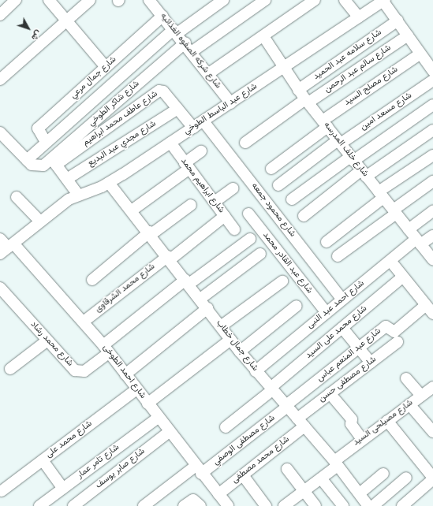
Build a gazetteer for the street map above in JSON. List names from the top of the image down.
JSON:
{
  "streets": {
    "street": [
      "شارع شركه الصفوه الغذائيه",
      "شارع سلامه عبد الحميد",
      "شارع سالم عبد الرحمن",
      "شارع جمال مرعي",
      "شارع مصلح السيد",
      "شارع شاكر الطوخي",
      "شارع عبد الباسط الطوخي",
      "شارع مسعد امين",
      "شارع عاطف محمد ابراهيم",
      "شارع مجدي عبد البديع",
      "شارع خلف المدرسه",
      "شارع ابراهيم محمد",
      "شارع محمود جمعه",
      "شارع عبد القادر محمد",
      "شارع محمد الشرقاوى",
      "شارع احمد عبد النبى",
      "شارع محمد على السيد",
      "شارع محمد رشاد",
      "شارع جمال خطاب",
      "شارع عبد المنعم عباس",
      "شارع احمد الطوخى",
      "شارع مصطفى حسن",
      "شارع مصيلحى السيد",
      "شارع محمد على",
      "شارع مصطفى الوصفي",
      "شارع محمد مصطفى",
      "شارع تامر عمار",
      "شارع صابر يوسف"
    ]
  },
  "crossings": [
    ["شارع شركه الصفوه الغذائيه", "شارع جمال مرعي"],
    ["شارع شركه الصفوه الغذائيه", "شارع شاكر الطوخي"],
    ["شارع شركه الصفوه الغذائيه", "شارع عبد الباسط الطوخي"],
    ["شارع سلامه عبد الحميد", "شارع خلف المدرسه"],
    ["شارع سالم عبد الرحمن", "شارع خلف المدرسه"],
    ["شارع مصلح السيد", "شارع خلف المدرسه"],
    ["شارع شاكر الطوخي", "شارع عاطف محمد ابراهيم"],
    ["شارع عبد الباسط الطوخي", "شارع عاطف محمد ابراهيم"],
    ["شارع عبد الباسط الطوخي", "شارع خلف المدرسه"],
    ["شارع عبد الباسط الطوخي", "شارع ابراهيم محمد"],
    ["شارع عبد الباسط الطوخي", "شارع محمود جمعه"],
    ["شارع عبد الباسط الطوخي", "شارع جمال خطاب"],
    ["شارع عبد الباسط الطوخي", "شارع احمد الطوخى"],
    ["شارع مسعد امين", "شارع خلف المدرسه"],
    ["شارع عاطف محمد ابراهيم", "شارع مجدي عبد البديع"],
    ["شارع خلف المدرسه", "شارع احمد عبد النبى"],
    ["شارع ابراهيم محمد", "شارع محمد الشرقاوى"],
    ["شارع محمود جمعه", "شارع احمد عبد النبى"],
    ["شارع عبد القادر محمد", "شارع احمد عبد النبى"],
    ["شارع محمد الشرقاوى", "شارع جمال خطاب"],
    ["شارع محمد الشرقاوى", "شارع احمد الطوخى"],
    ["شارع احمد عبد النبى", "شارع جمال خطاب"],
    ["شارع محمد على السيد", "شارع جمال خطاب"],
    ["شارع محمد رشاد", "شارع احمد الطوخى"],
    ["شارع جمال خطاب", "شارع عبد المنعم عباس"],
    ["شارع جمال خطاب", "شارع مصطفى حسن"],
    ["شارع جمال خطاب", "شارع مصيلحى السيد"],
    ["شارع جمال خطاب", "شارع مصطفى الوصفي"],
    ["شارع جمال خطاب", "شارع محمد مصطفى"],
    ["شارع عبد المنعم عباس", "شارع مصطفى الوصفي"],
    ["شارع احمد الطوخى", "شارع محمد على"],
    ["شارع احمد الطوخى", "شارع مصطفى الوصفي"],
    ["شارع احمد الطوخى", "شارع محمد مصطفى"],
    ["شارع احمد الطوخى", "شارع تامر عمار"],
    ["شارع احمد الطوخى", "شارع صابر يوسف"],
    ["شارع مصطفى حسن", "شارع محمد مصطفى"]
  ],
  "north": "bottom right"
}
